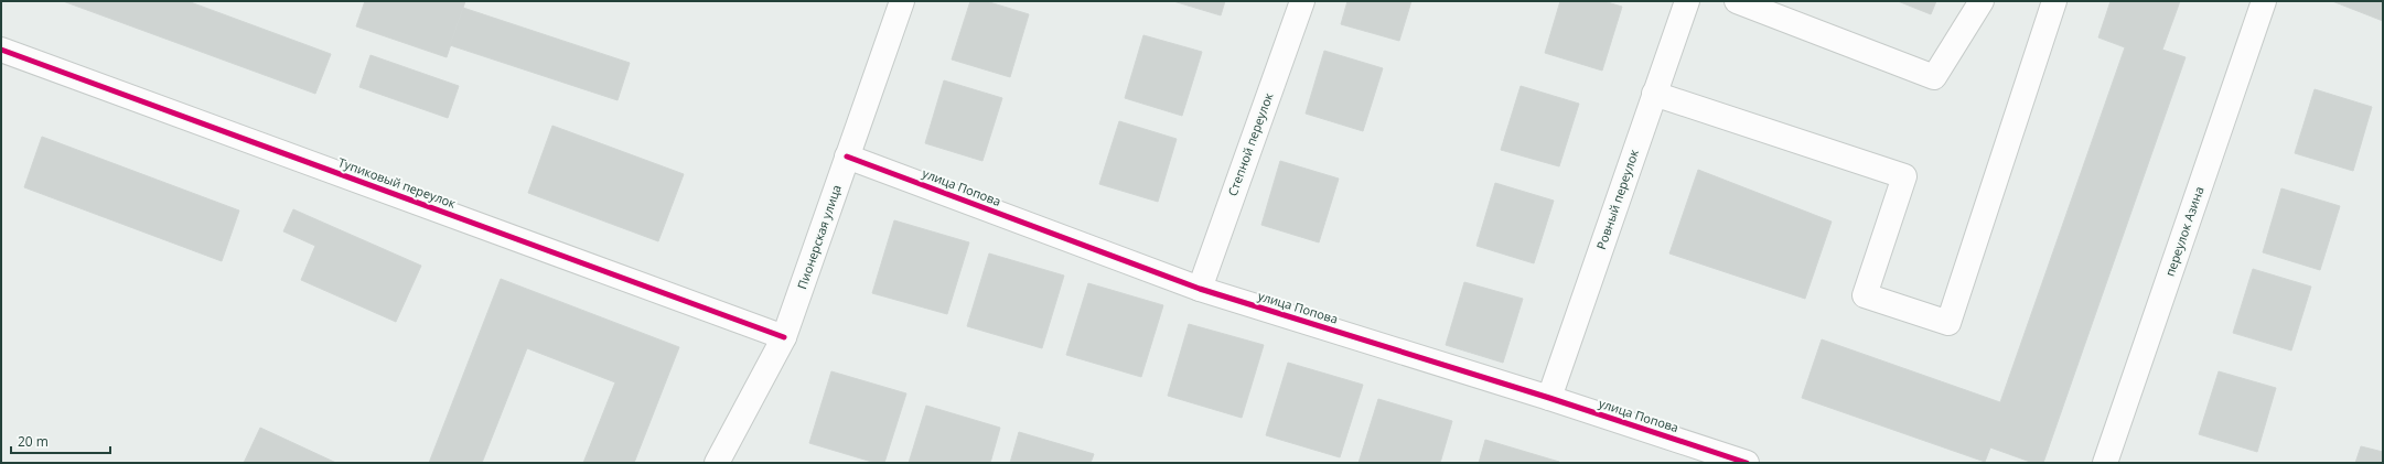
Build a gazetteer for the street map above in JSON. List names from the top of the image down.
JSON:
{
  "streets": {
    "street": [
      "Степной переулок",
      "Тупиковый переулок",
      "улица Попова",
      "Ровный переулок",
      "переулок Азина",
      "Пионерская улица"
    ]
  },
  "crossings": [
    ["Степной переулок", "улица Попова"],
    ["Тупиковый переулок", "Пионерская улица"],
    ["улица Попова", "Ровный переулок"],
    ["улица Попова", "Пионерская улица"]
  ],
  "scale_bar": "20 m"
}
